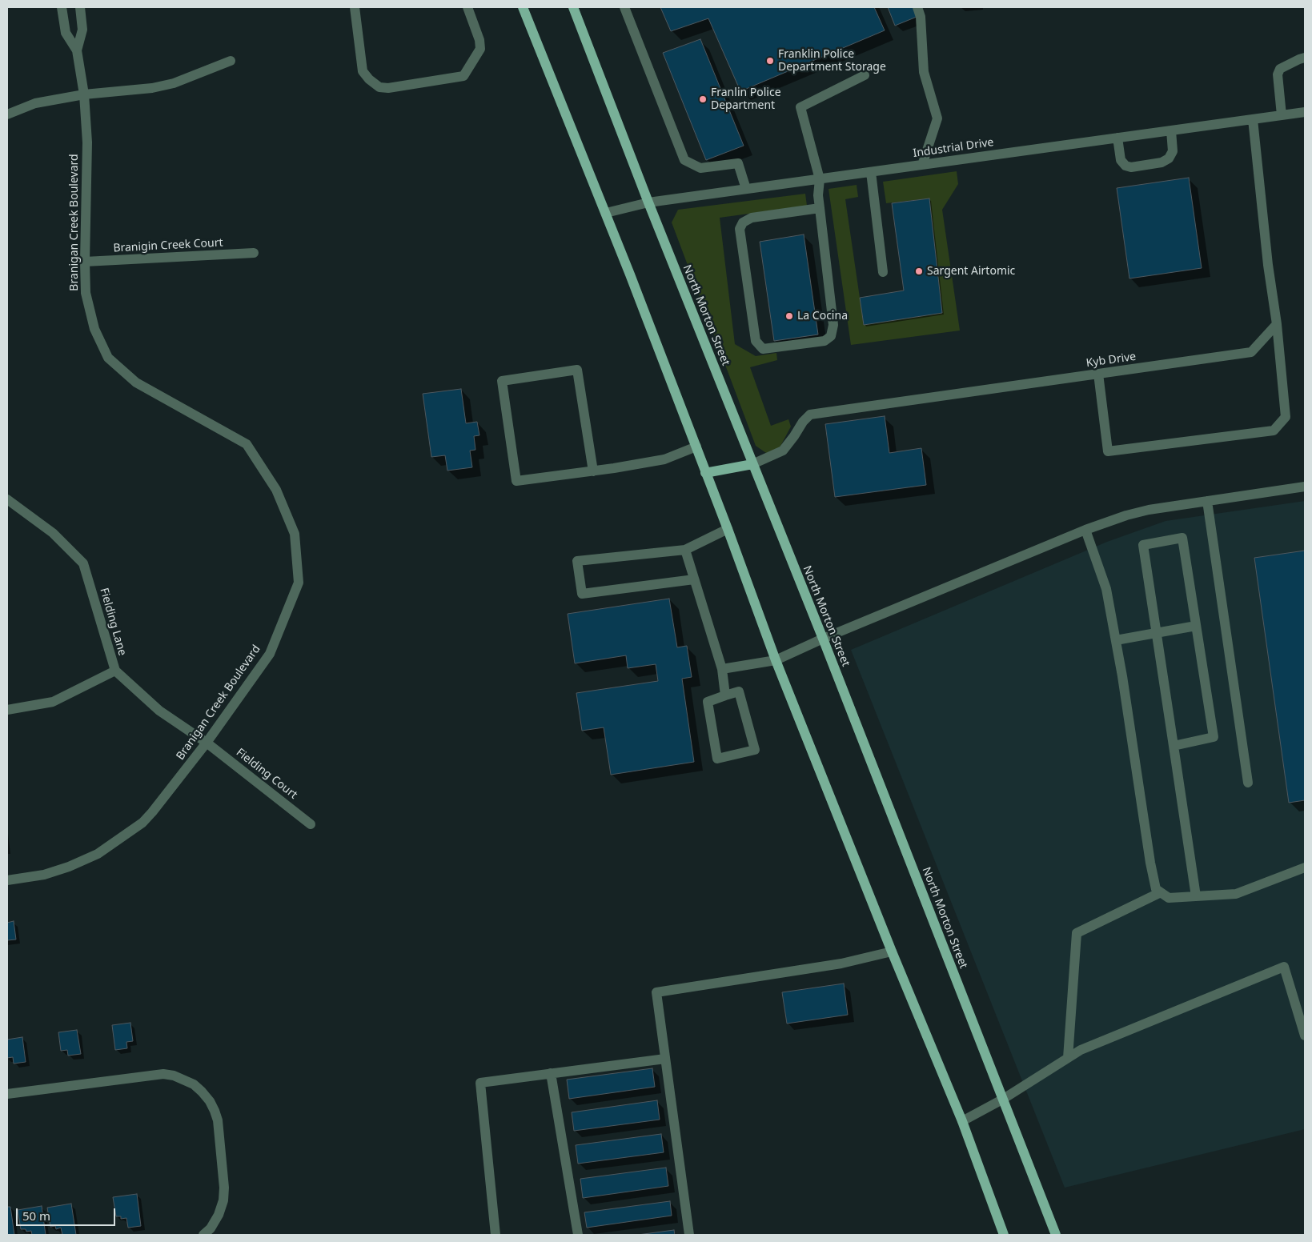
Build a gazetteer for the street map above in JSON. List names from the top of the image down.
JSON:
{
  "streets": {
    "main road": ["North Morton Street"],
    "street": [
      "Industrial Drive",
      "Branigan Creek Boulevard",
      "Branigin Creek Court",
      "Kyb Drive",
      "Fielding Lane",
      "Fielding Court"
    ]
  },
  "crossings": [
    ["Industrial Drive", "North Morton Street"],
    ["Branigan Creek Boulevard", "Branigin Creek Court"],
    ["Branigan Creek Boulevard", "Fielding Lane"],
    ["Branigan Creek Boulevard", "Fielding Court"],
    ["North Morton Street", "Kyb Drive"],
    ["Fielding Lane", "Fielding Court"]
  ],
  "places": [
    "Franklin Police Department Storage",
    "Franlin Police Department",
    "Sargent Airtomic",
    "La Cocina"
  ],
  "scale_bar": "50 m"
}
